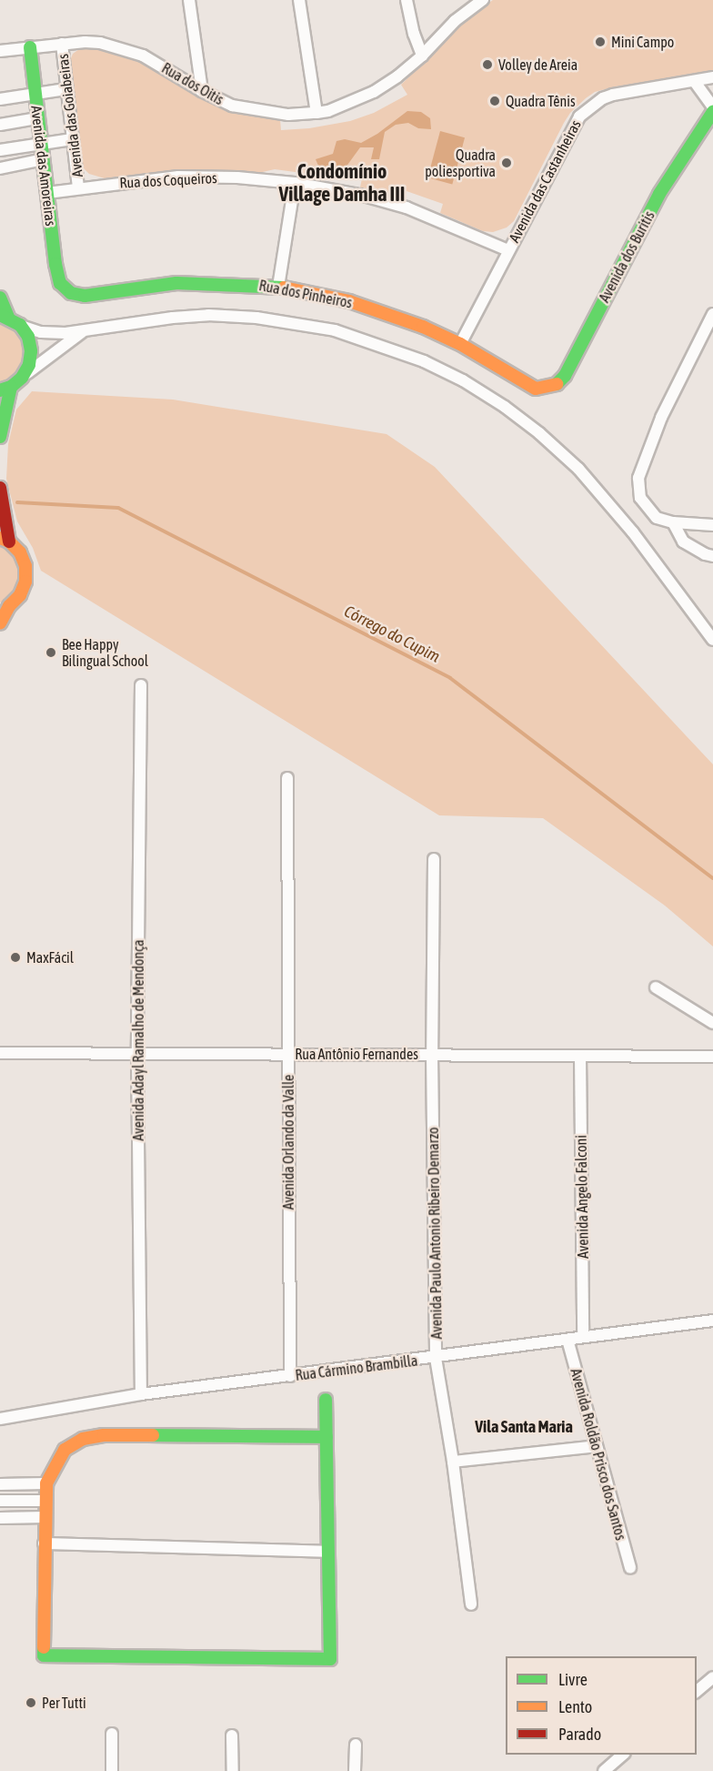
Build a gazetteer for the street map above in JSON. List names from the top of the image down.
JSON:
{
  "streets": {
    "street": [
      "Rua dos Oitis",
      "Avenida das Goiabeiras",
      "Avenida das Amoreiras",
      "Rua dos Coqueiros",
      "Avenida das Castanheiras",
      "Avenida dos Buritis",
      "Rua dos Pinheiros",
      "Avenida Adayl Ramalho de Mendonça",
      "Rua Antônio Fernandes",
      "Avenida Orlando da Valle",
      "Avenida Angelo Falconi",
      "Avenida Paulo Antonio Ribeiro Demarzo",
      "Rua Cármino Brambilla",
      "Avenida Roldão Prisco dos Santos"
    ]
  },
  "crossings": [
    ["Rua dos Oitis", "Avenida das Goiabeiras"],
    ["Rua dos Oitis", "Avenida das Amoreiras"],
    ["Avenida das Goiabeiras", "Rua dos Coqueiros"],
    ["Avenida das Amoreiras", "Rua dos Coqueiros"],
    ["Avenida das Amoreiras", "Rua dos Pinheiros"],
    ["Rua dos Coqueiros", "Avenida das Castanheiras"],
    ["Avenida das Castanheiras", "Rua dos Pinheiros"],
    ["Avenida dos Buritis", "Rua dos Pinheiros"],
    ["Avenida Adayl Ramalho de Mendonça", "Rua Antônio Fernandes"],
    ["Avenida Adayl Ramalho de Mendonça", "Rua Cármino Brambilla"],
    ["Rua Antônio Fernandes", "Avenida Orlando da Valle"],
    ["Rua Antônio Fernandes", "Avenida Angelo Falconi"],
    ["Rua Antônio Fernandes", "Avenida Paulo Antonio Ribeiro Demarzo"],
    ["Avenida Orlando da Valle", "Rua Cármino Brambilla"],
    ["Avenida Angelo Falconi", "Rua Cármino Brambilla"],
    ["Avenida Paulo Antonio Ribeiro Demarzo", "Rua Cármino Brambilla"],
    ["Rua Cármino Brambilla", "Avenida Roldão Prisco dos Santos"]
  ],
  "districts": ["Condomínio Village Damha III", "Vila Santa Maria"],
  "water": ["Córrego do Cupim"],
  "places": [
    "Mini Campo",
    "Volley de Areia",
    "Quadra Tênis",
    "Quadra poliesportiva",
    "Bee Happy Bilingual School",
    "MaxFácil",
    "Per Tutti"
  ],
  "legend": ["Livre", "Lento", "Parado"]
}
